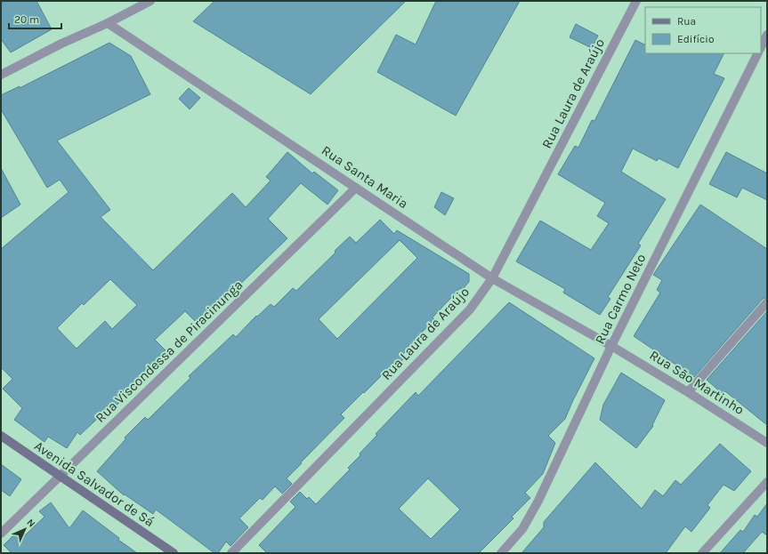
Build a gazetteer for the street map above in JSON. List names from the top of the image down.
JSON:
{
  "streets": {
    "main road": ["Avenida Salvador de Sá"],
    "street": [
      "Rua Laura de Araújo",
      "Rua Santa Maria",
      "Rua Carmo Neto",
      "Rua Viscondessa de Piracinunga",
      "Rua São Martinho"
    ]
  },
  "crossings": [
    ["Rua Laura de Araújo", "Rua Santa Maria"],
    ["Rua Santa Maria", "Rua Carmo Neto"],
    ["Rua Santa Maria", "Rua Viscondessa de Piracinunga"],
    ["Rua Santa Maria", "Rua São Martinho"],
    ["Rua Carmo Neto", "Rua São Martinho"],
    ["Rua Viscondessa de Piracinunga", "Avenida Salvador de Sá"]
  ],
  "legend": ["Rua", "Edifício"],
  "scale_bar": "20 m",
  "north": "top right"
}
